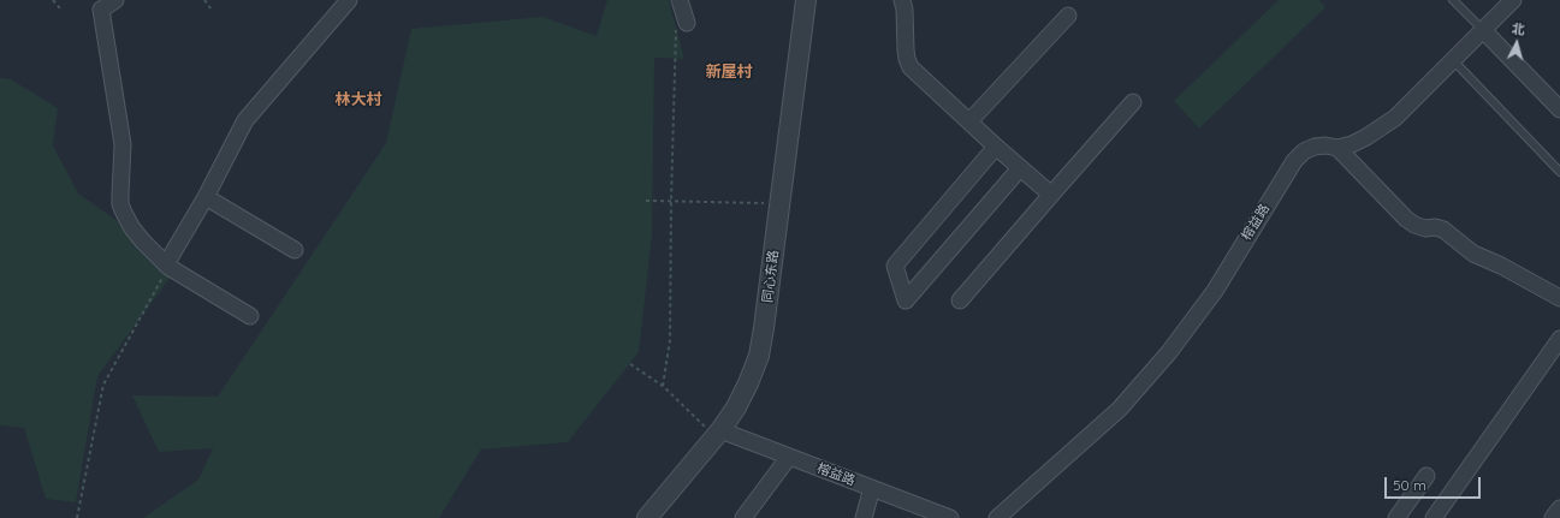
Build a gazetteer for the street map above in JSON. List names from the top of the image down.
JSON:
{
  "streets": {
    "street": ["榕益路", "同心东路"]
  },
  "crossings": [
    ["榕益路", "同心东路"]
  ],
  "districts": ["新屋村", "林大村"],
  "scale_bar": "50 m",
  "north": "top"
}
